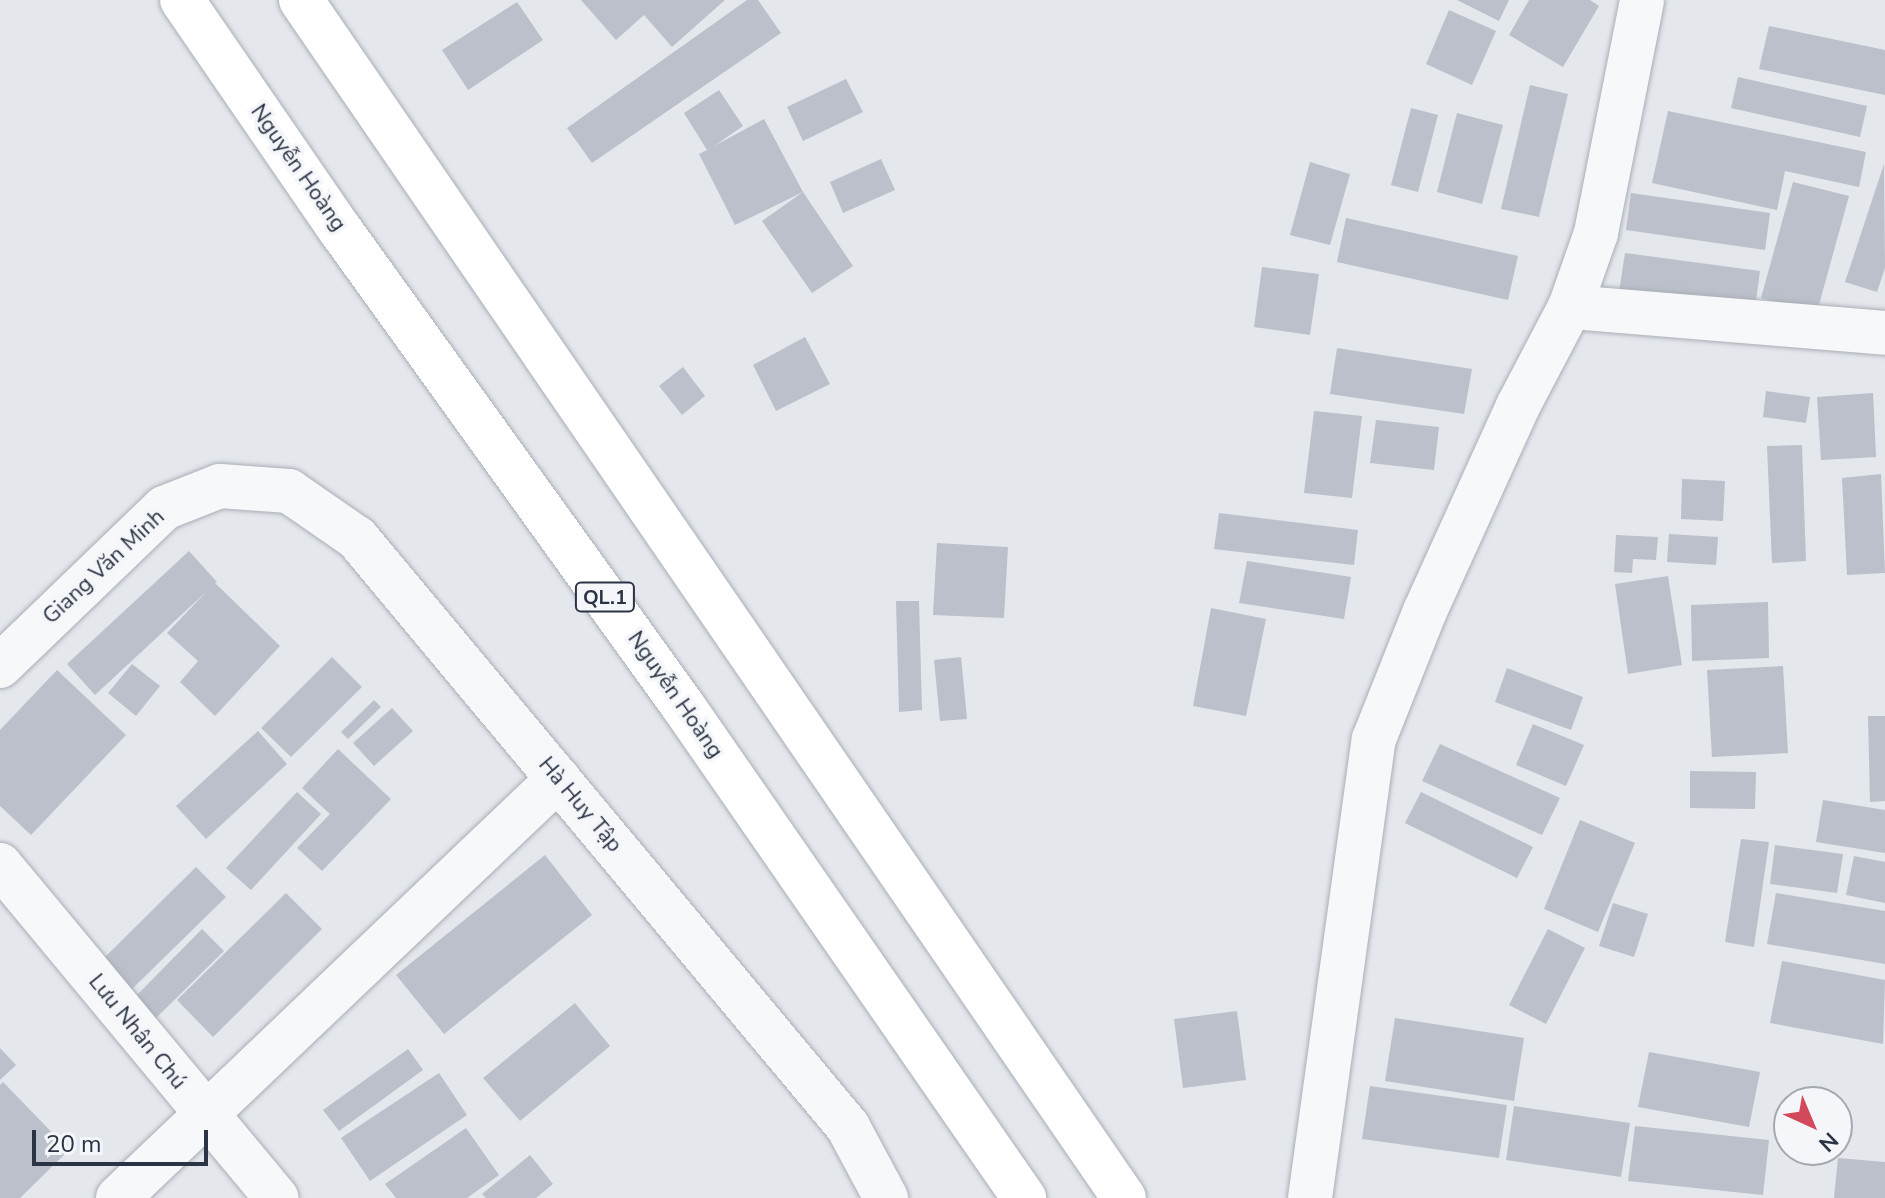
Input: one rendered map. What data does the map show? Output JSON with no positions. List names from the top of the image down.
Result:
{
  "streets": {
    "highway": ["Nguyễn Hoàng", "QL.1"],
    "street": ["Giang Văn Minh", "Hà Huy Tập", "Lưu Nhân Chú"]
  },
  "crossings": [
    ["Giang Văn Minh", "Hà Huy Tập"]
  ],
  "scale_bar": "20 m",
  "north": "bottom right"
}
